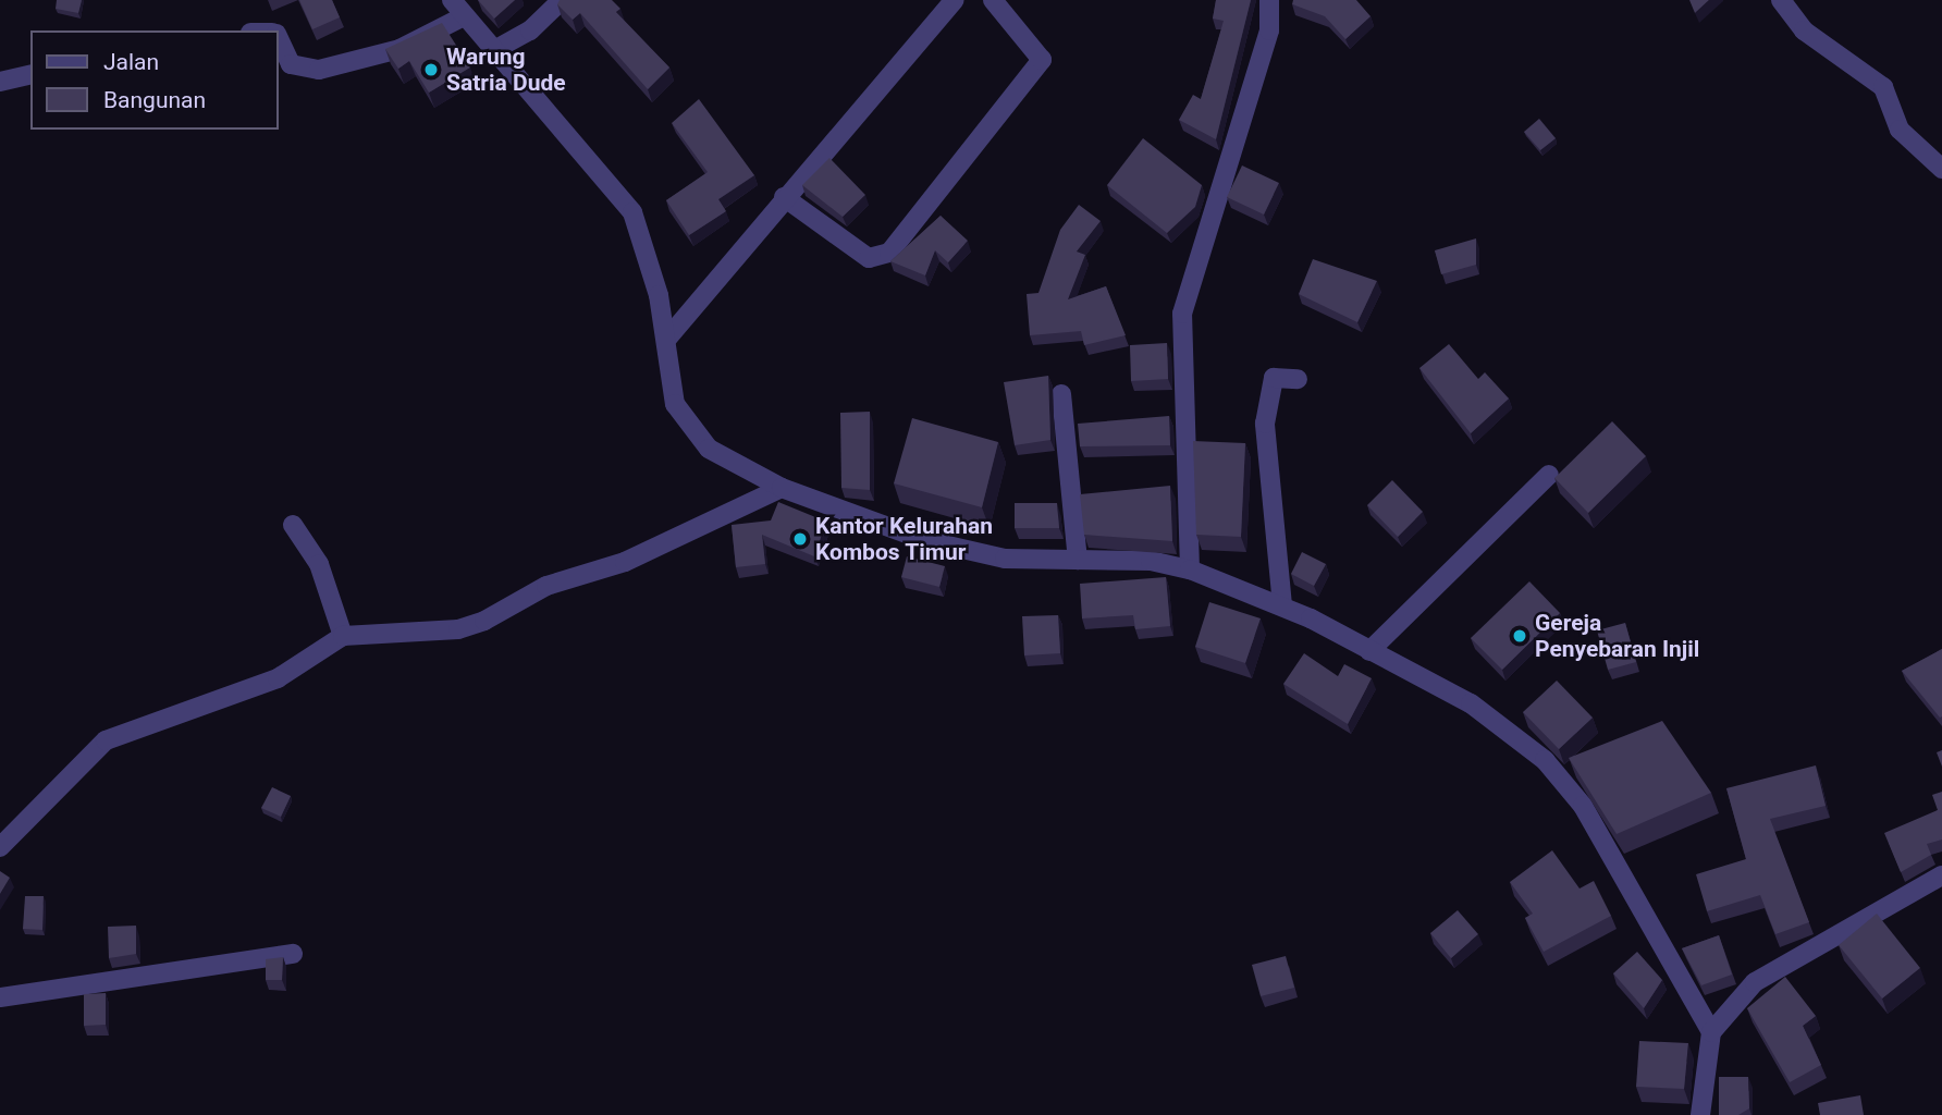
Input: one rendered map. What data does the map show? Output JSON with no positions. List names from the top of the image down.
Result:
{
  "places": ["Warung Satria Dude", "Kantor Kelurahan Kombos Timur", "Gereja Penyebaran Injil"],
  "legend": ["Jalan", "Bangunan"]
}
